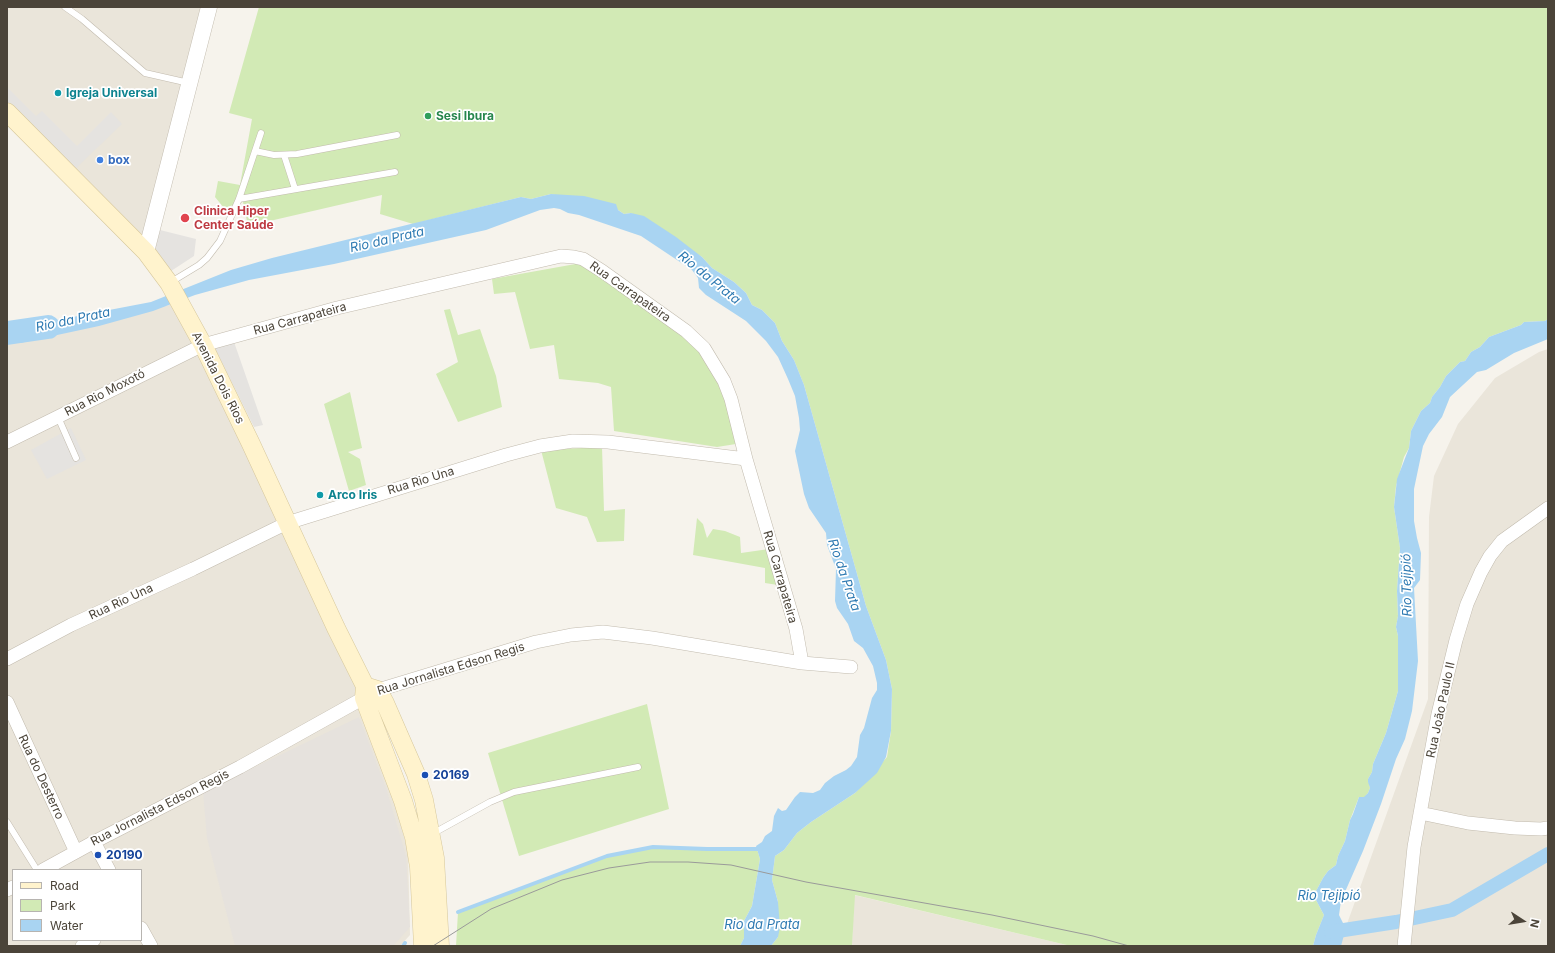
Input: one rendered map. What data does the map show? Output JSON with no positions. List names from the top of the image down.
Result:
{
  "streets": {
    "main road": ["Avenida Dois Rios"],
    "street": [
      "Rua Carrapateira",
      "Rua Rio Moxotó",
      "Rua Rio Una",
      "Rua Jornalista Edson Regis",
      "Rua João Paulo II",
      "Rua do Desterro"
    ]
  },
  "crossings": [
    ["Rua Carrapateira", "Avenida Dois Rios"],
    ["Rua Carrapateira", "Rua Rio Moxotó"],
    ["Rua Carrapateira", "Rua Rio Una"],
    ["Rua Carrapateira", "Rua Jornalista Edson Regis"],
    ["Avenida Dois Rios", "Rua Rio Moxotó"],
    ["Avenida Dois Rios", "Rua Rio Una"],
    ["Avenida Dois Rios", "Rua Jornalista Edson Regis"],
    ["Rua Jornalista Edson Regis", "Rua do Desterro"]
  ],
  "water": ["Rio da Prata", "Rio Tejipió"],
  "places": [
    "Igreja Universal",
    "Sesi Ibura",
    "box",
    "Clinica Hiper Center Saúde",
    "Arco Iris",
    "20169",
    "20190"
  ],
  "legend": ["Road", "Park", "Water"],
  "north": "right"
}
